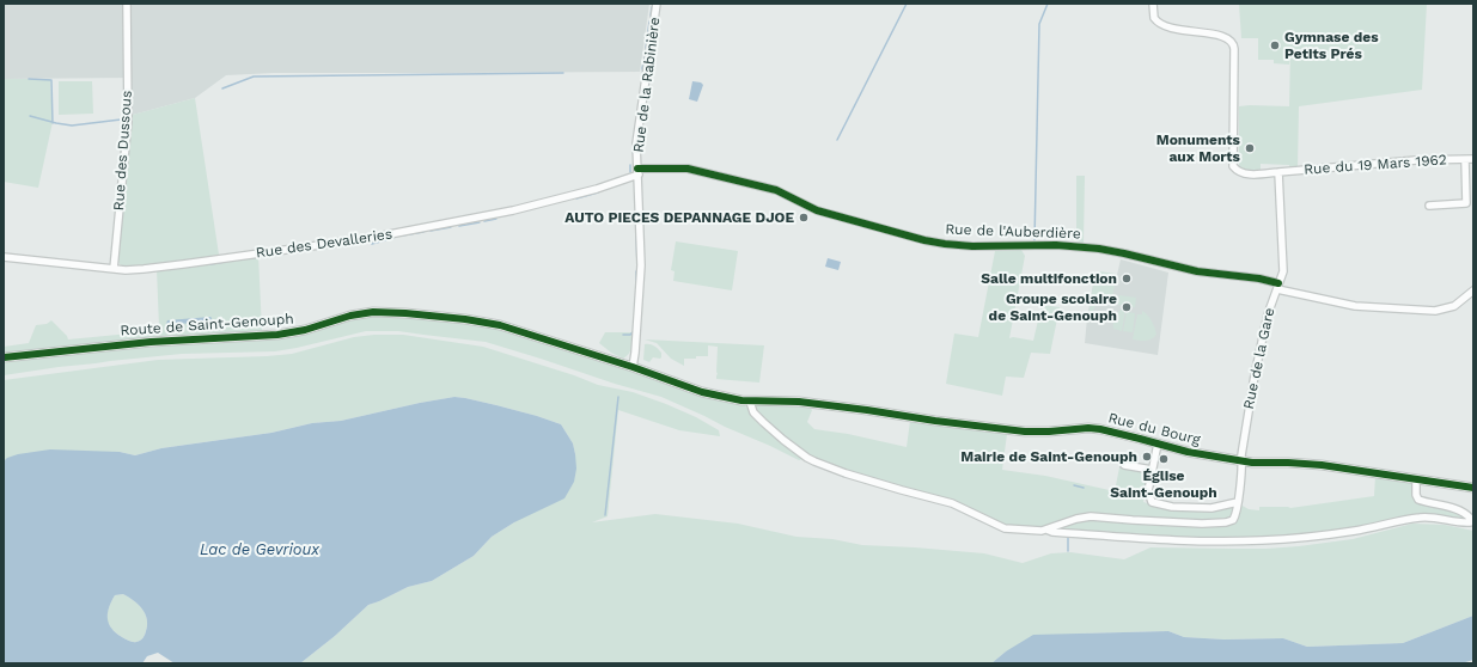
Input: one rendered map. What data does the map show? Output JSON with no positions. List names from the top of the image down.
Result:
{
  "streets": {
    "street": [
      "Rue de la Rabinière",
      "Rue des Dussous",
      "Rue du 19 Mars 1962",
      "Rue de l'Auberdière",
      "Rue des Devalleries",
      "Route de Saint-Genouph",
      "Rue de la Gare",
      "Rue du Bourg"
    ]
  },
  "crossings": [
    ["Rue de la Rabinière", "Rue de l'Auberdière"],
    ["Rue de la Rabinière", "Rue des Devalleries"],
    ["Rue de la Rabinière", "Route de Saint-Genouph"],
    ["Rue des Dussous", "Rue des Devalleries"],
    ["Rue de l'Auberdière", "Rue des Devalleries"],
    ["Rue de l'Auberdière", "Rue de la Gare"],
    ["Route de Saint-Genouph", "Rue du Bourg"],
    ["Rue de la Gare", "Rue du Bourg"]
  ],
  "water": ["Lac de Gevrioux"],
  "places": [
    "Gymnase des Petits Prés",
    "Monuments aux Morts",
    "AUTO PIECES DEPANNAGE DJOE",
    "Salle multifonction",
    "Groupe scolaire de Saint-Genouph",
    "Mairie de Saint-Genouph",
    "Église Saint-Genouph"
  ]
}
